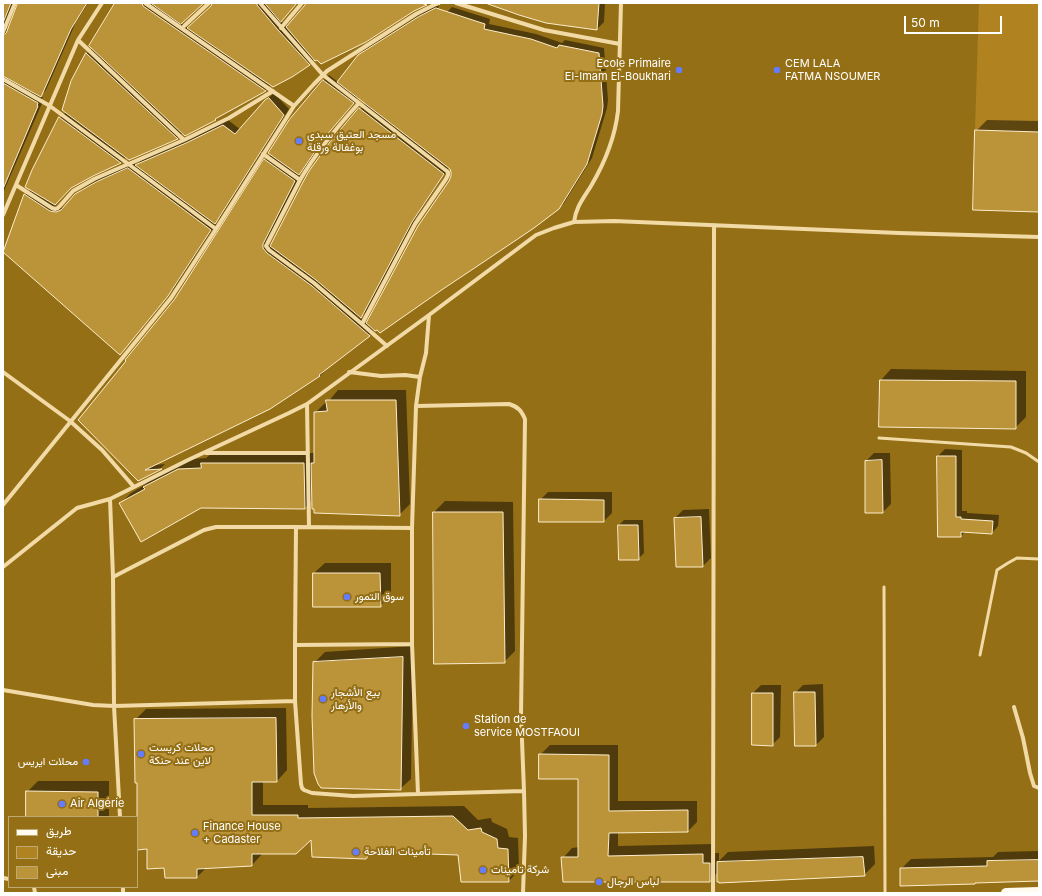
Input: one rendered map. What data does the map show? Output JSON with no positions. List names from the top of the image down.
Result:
{
  "places": [
    "Ecole Primaire El-Imam El-Boukhari",
    "CEM LALA FATMA NSOUMER",
    "مسجد العتيق سبدي بوغفالة ورقلة",
    "سوق التمور",
    "بيع الأشجار والأزهار",
    "Station de service MOSTFAOUI",
    "محلات كريست لاين عند حنكة",
    "محلات ايريس",
    "Air Algérie",
    "Finance House + Cadaster",
    "تأمينات الفلاحة",
    "شركة تامينات",
    "لباس الرجال"
  ],
  "legend": ["طريق", "حديقة", "مبنى"],
  "scale_bar": "50 m"
}
